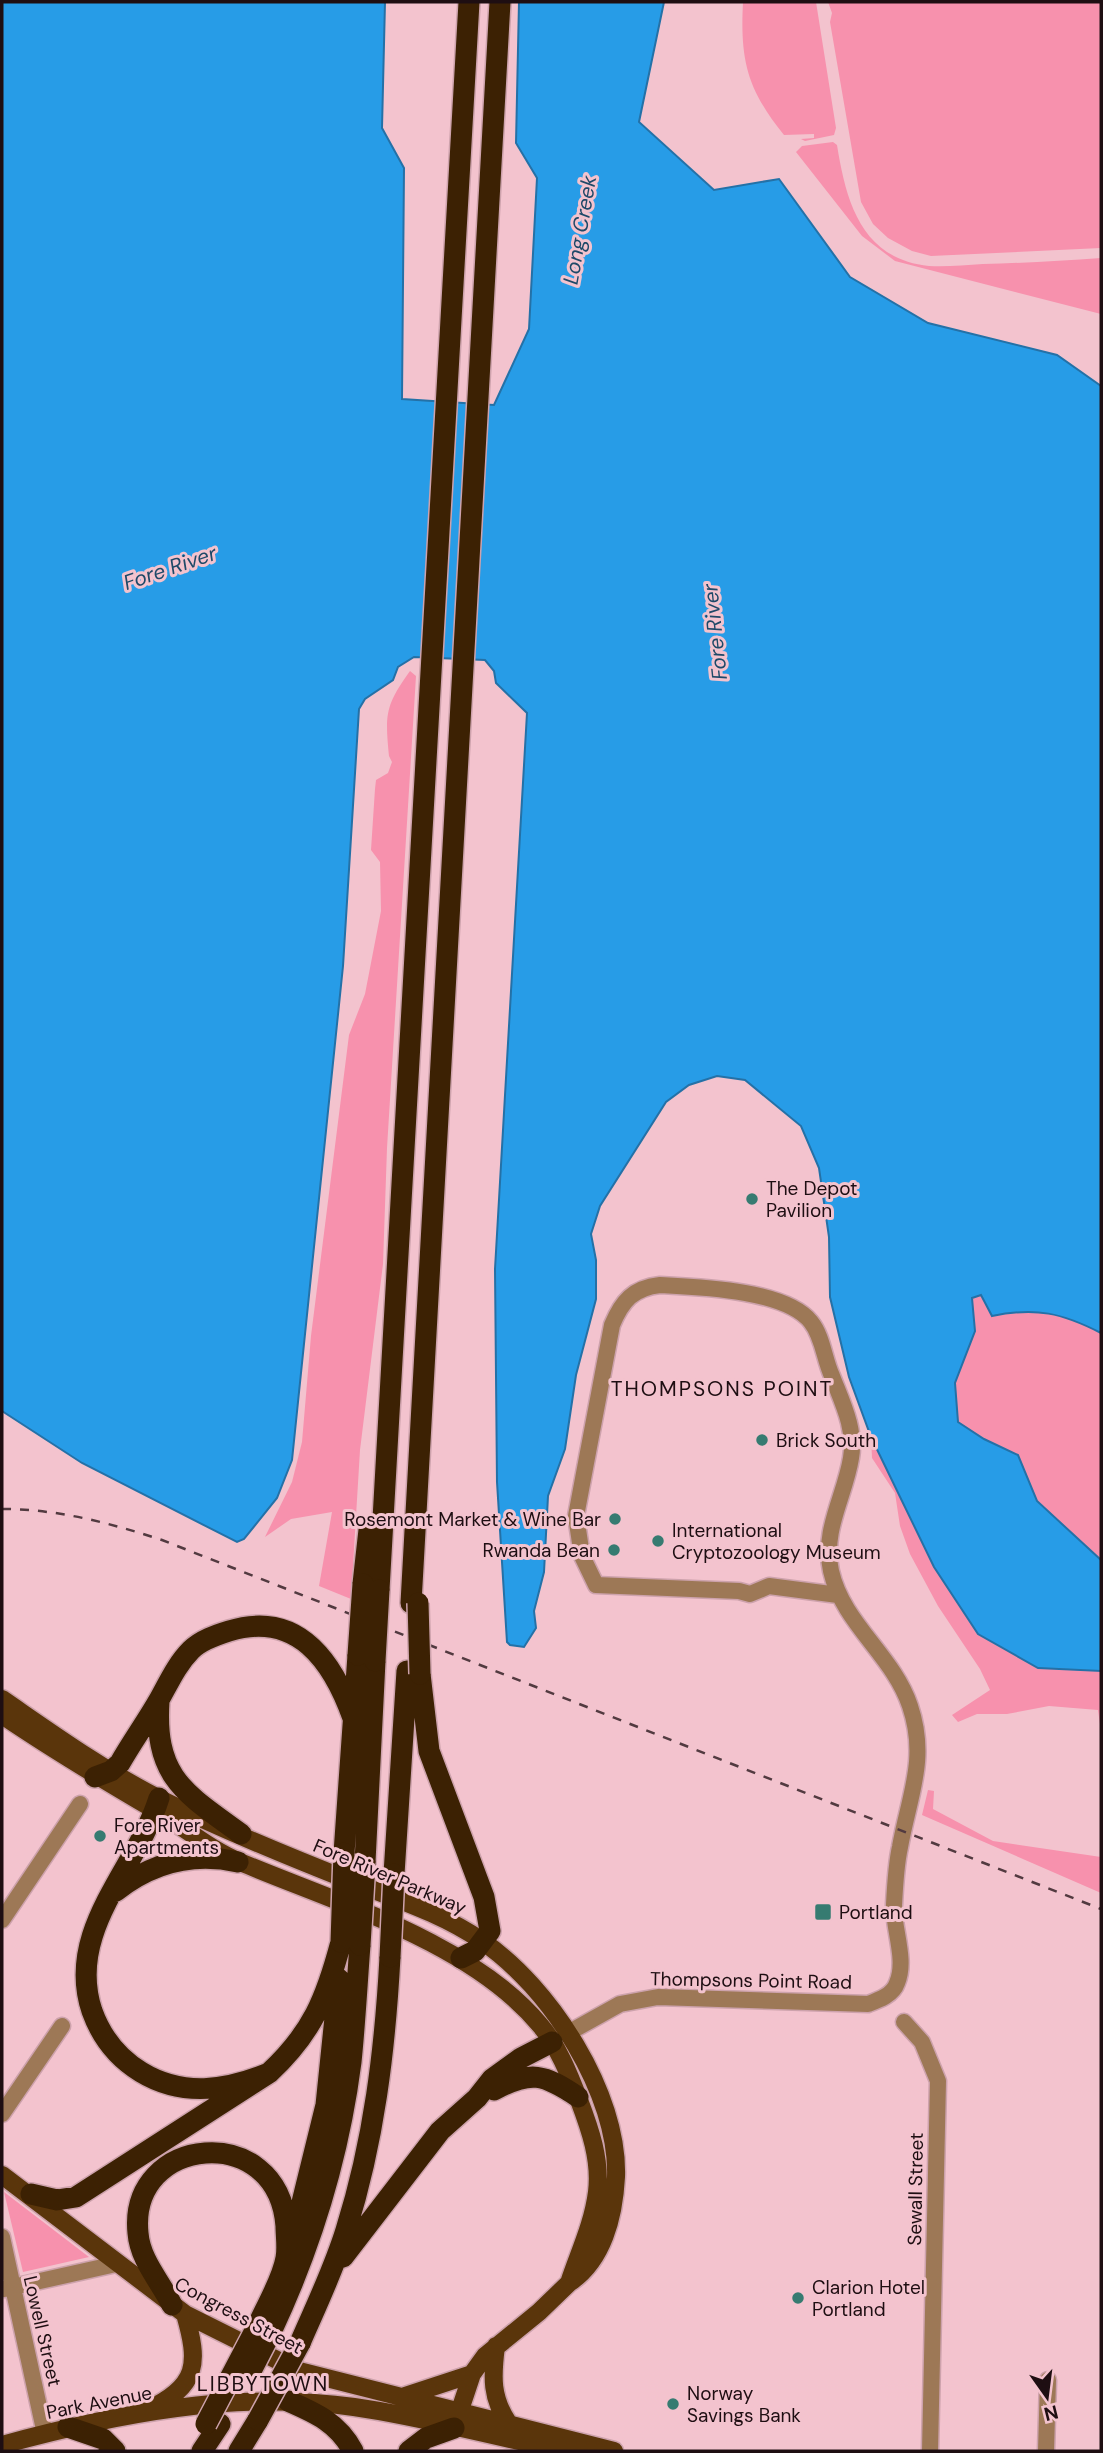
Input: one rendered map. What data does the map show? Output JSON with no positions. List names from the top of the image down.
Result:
{
  "streets": {
    "main road": ["Fore River Parkway", "Congress Street", "Park Avenue"],
    "street": ["Thompsons Point Road", "Sewall Street", "Lowell Street"]
  },
  "crossings": [
    ["Fore River Parkway", "Thompsons Point Road"],
    ["Fore River Parkway", "Congress Street"],
    ["Congress Street", "Park Avenue"],
    ["Lowell Street", "Park Avenue"]
  ],
  "districts": ["THOMPSONS POINT", "LIBBYTOWN"],
  "water": ["Long Creek", "Fore River"],
  "places": {
    "other": [
      "The Depot Pavilion",
      "Brick South",
      "Rosemont Market & Wine Bar",
      "International Cryptozoology Museum",
      "Rwanda Bean",
      "Fore River Apartments",
      "Clarion Hotel Portland",
      "Norway Savings Bank"
    ],
    "transit": ["Portland"]
  },
  "north": "bottom"
}
